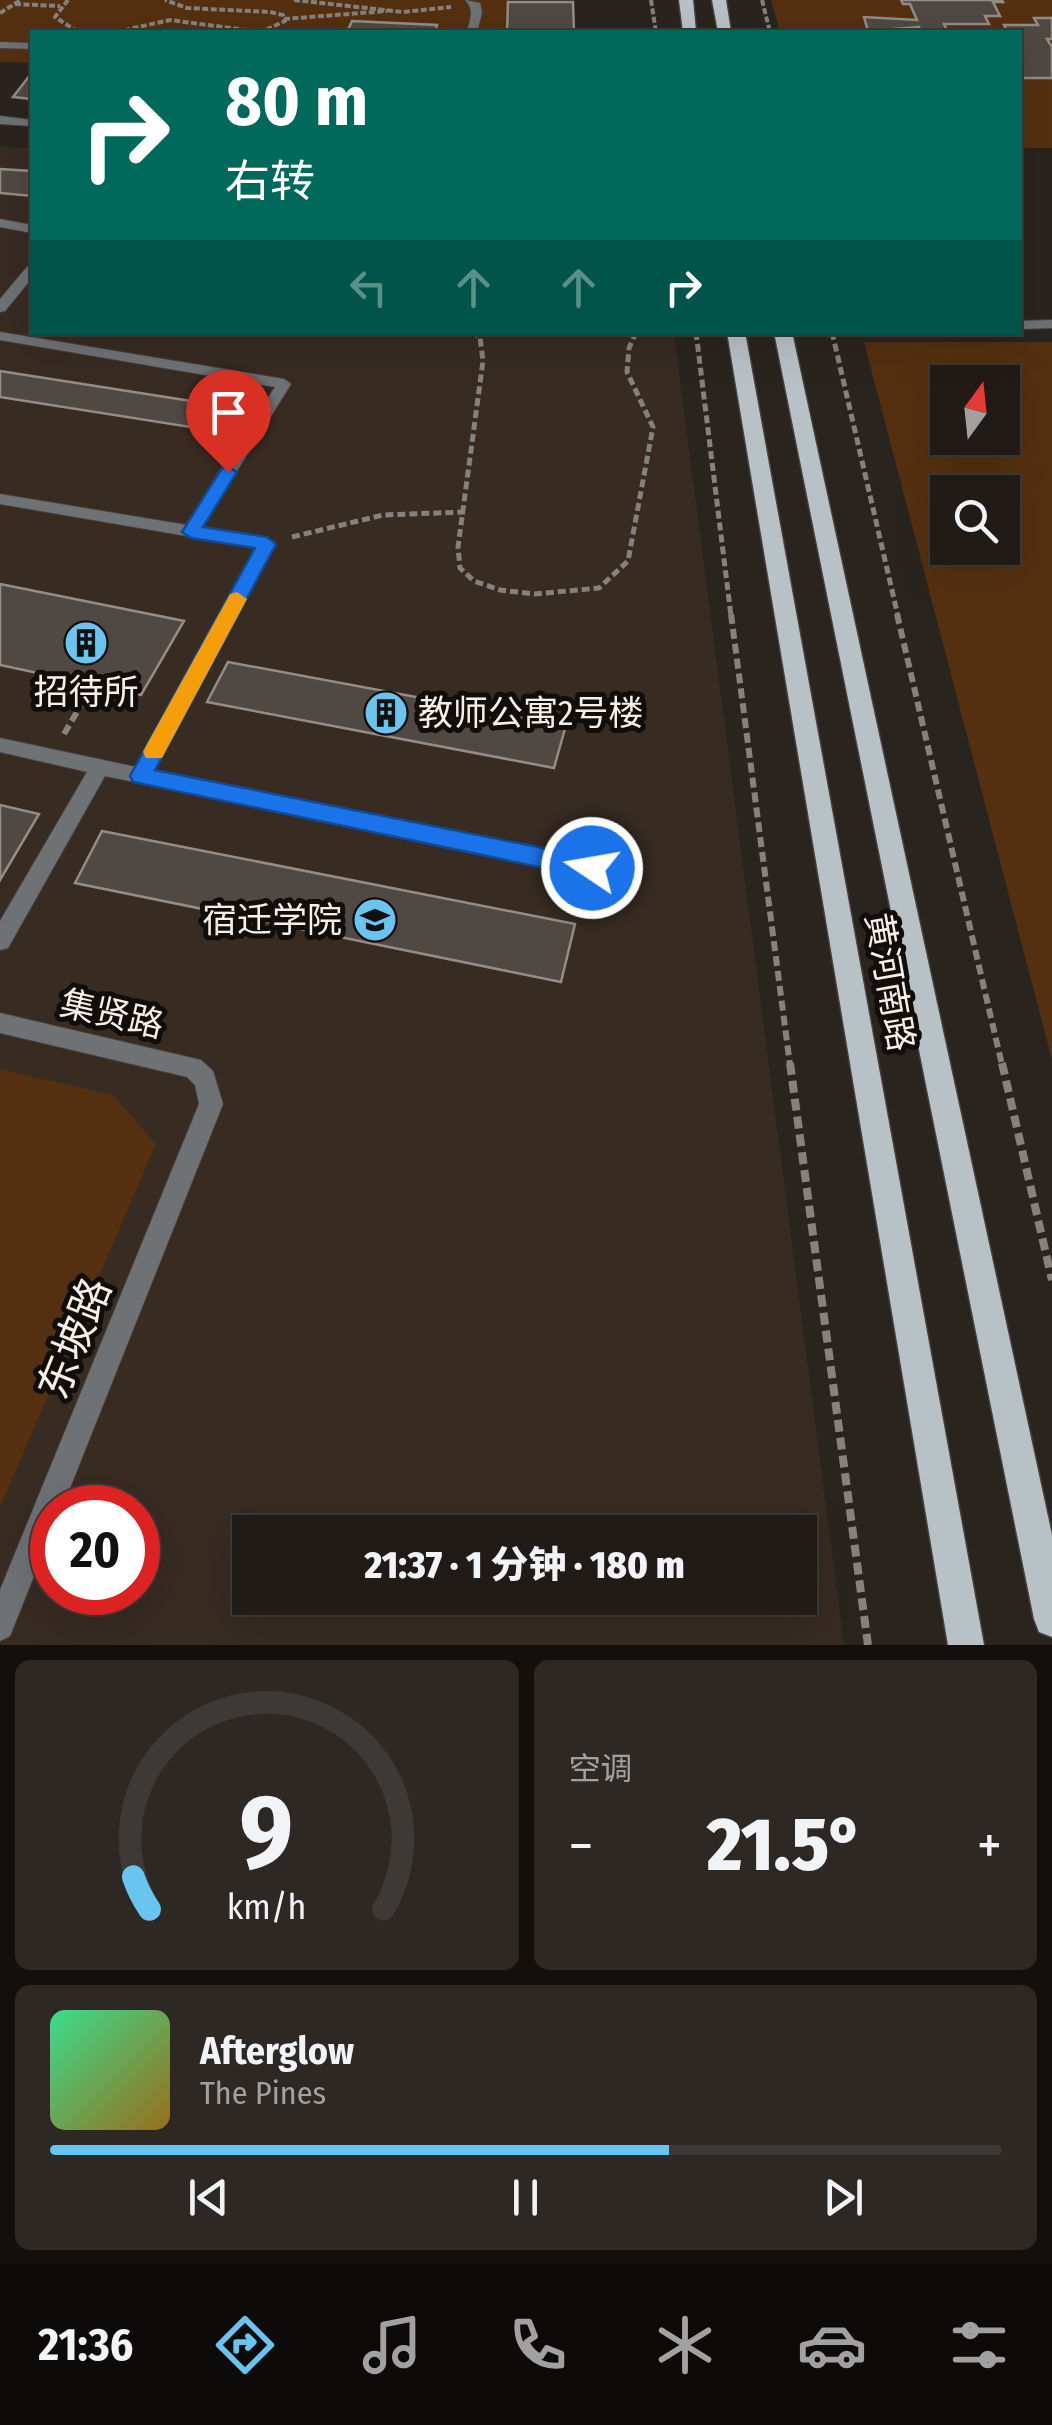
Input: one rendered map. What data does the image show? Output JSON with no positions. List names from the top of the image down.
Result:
{
  "streets": {
    "main road": ["黄河南路"],
    "street": ["集贤路", "东坡路"]
  },
  "crossings": [
    ["集贤路", "东坡路"]
  ],
  "places": {
    "building": ["招待所", "教师公寓2号楼"],
    "school or university": ["宿迁学院"]
  },
  "north": "top",
  "page": {
    "turn": ["80 m", "右转"],
    "limit": "20",
    "trip": "21:37 · 1 分钟 · 180 m",
    "tile": "空调",
    "heat": ["−", "21.5°", "+"],
    "song": ["Afterglow", "The Pines"],
    "tabs": "21:36",
    "gauge": ["9", "km/h"]
  }
}
